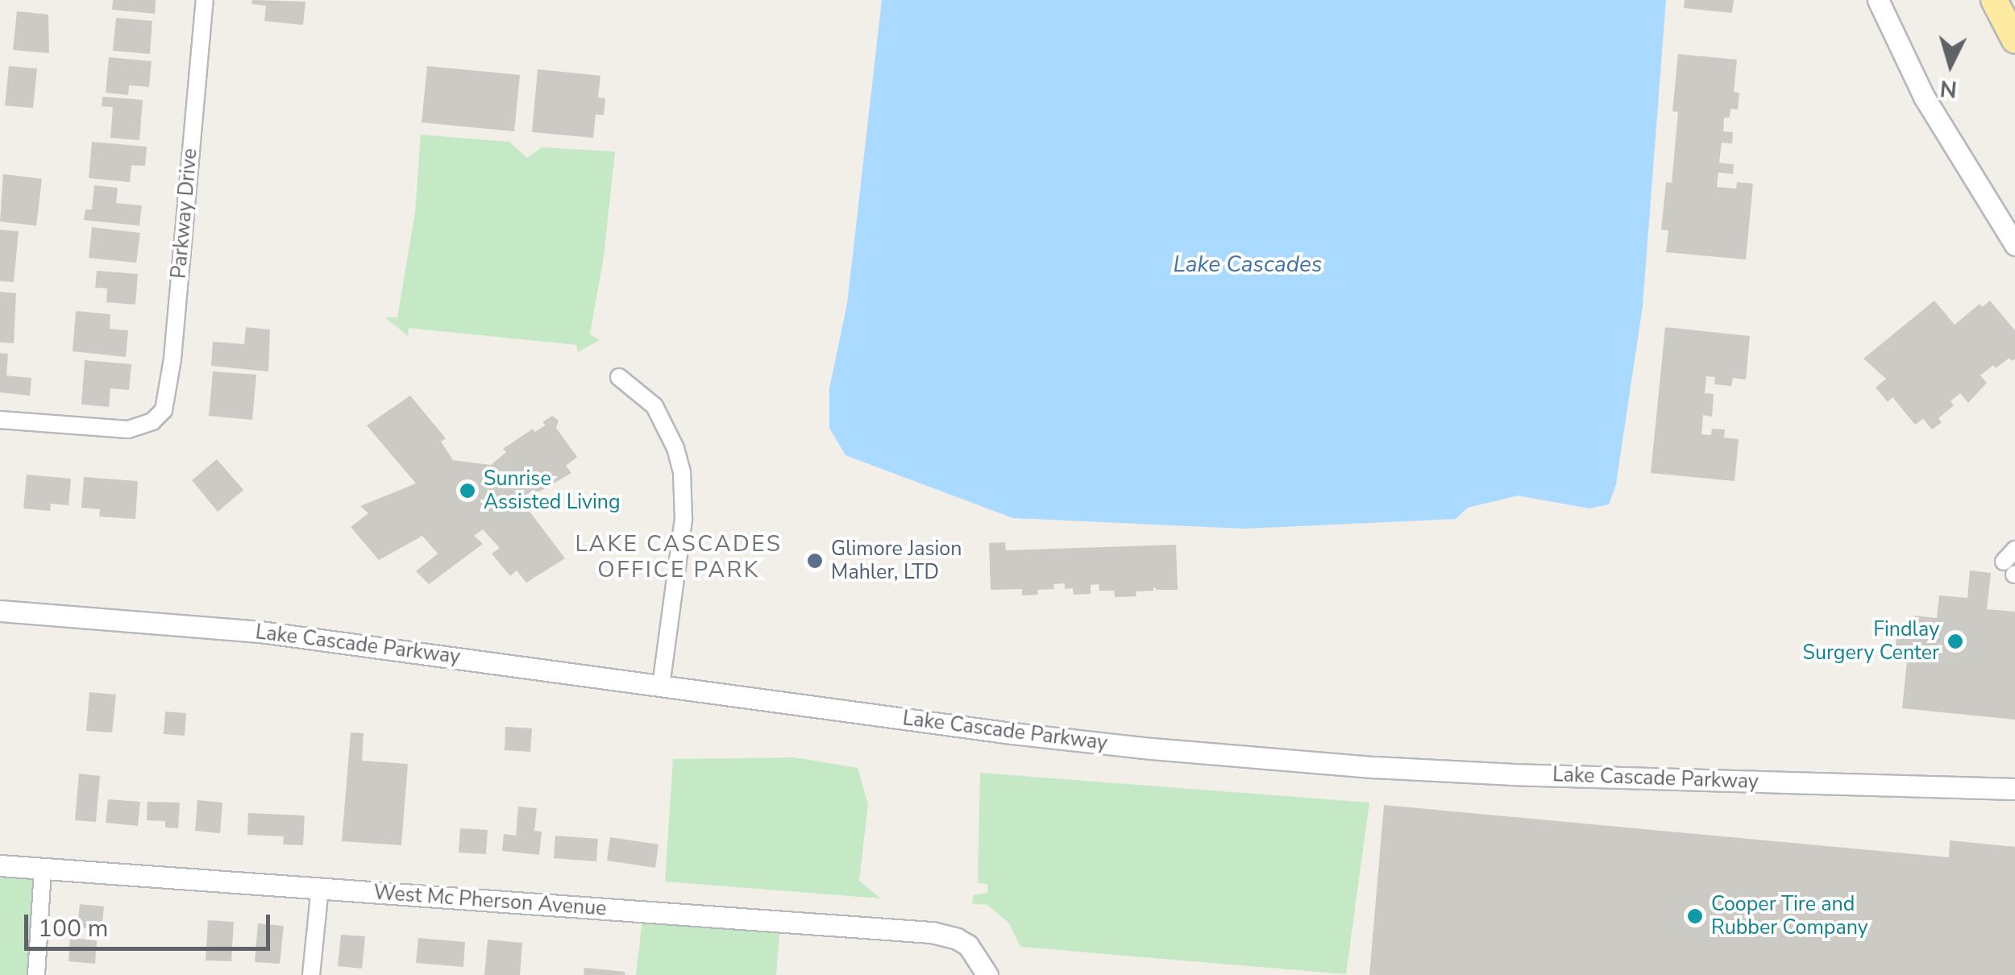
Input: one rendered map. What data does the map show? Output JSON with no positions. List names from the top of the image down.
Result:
{
  "streets": {
    "street": ["Parkway Drive", "Lake Cascade Parkway", "West Mc Pherson Avenue"]
  },
  "districts": ["LAKE CASCADES OFFICE PARK"],
  "water": ["Lake Cascades"],
  "places": [
    "Sunrise Assisted Living",
    "Glimore Jasion Mahler, LTD",
    "Findlay Surgery Center",
    "Cooper Tire and Rubber Company"
  ],
  "scale_bar": "100 m",
  "north": "bottom"
}
